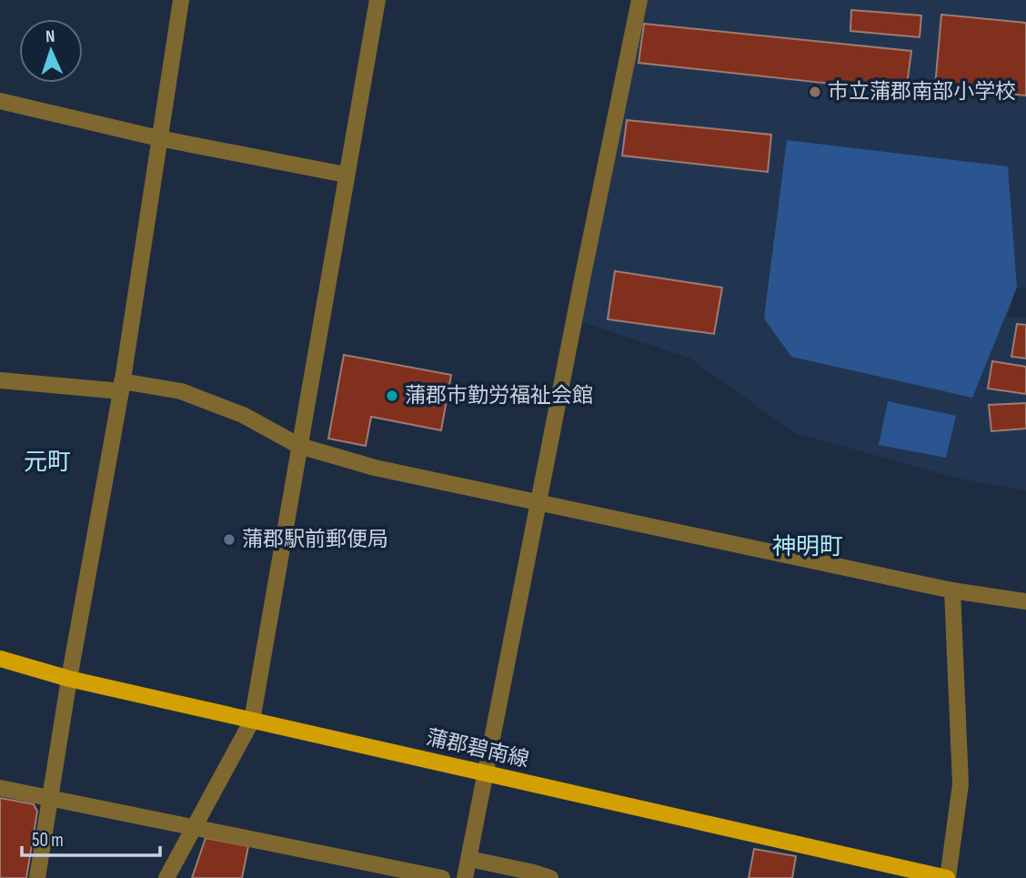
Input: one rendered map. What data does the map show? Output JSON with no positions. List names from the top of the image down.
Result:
{
  "streets": {
    "main road": ["蒲郡碧南線"]
  },
  "districts": ["元町", "神明町"],
  "places": ["市立蒲郡南部小学校", "蒲郡市勤労福祉会館", "蒲郡駅前郵便局"],
  "scale_bar": "50 m",
  "north": "top"
}
